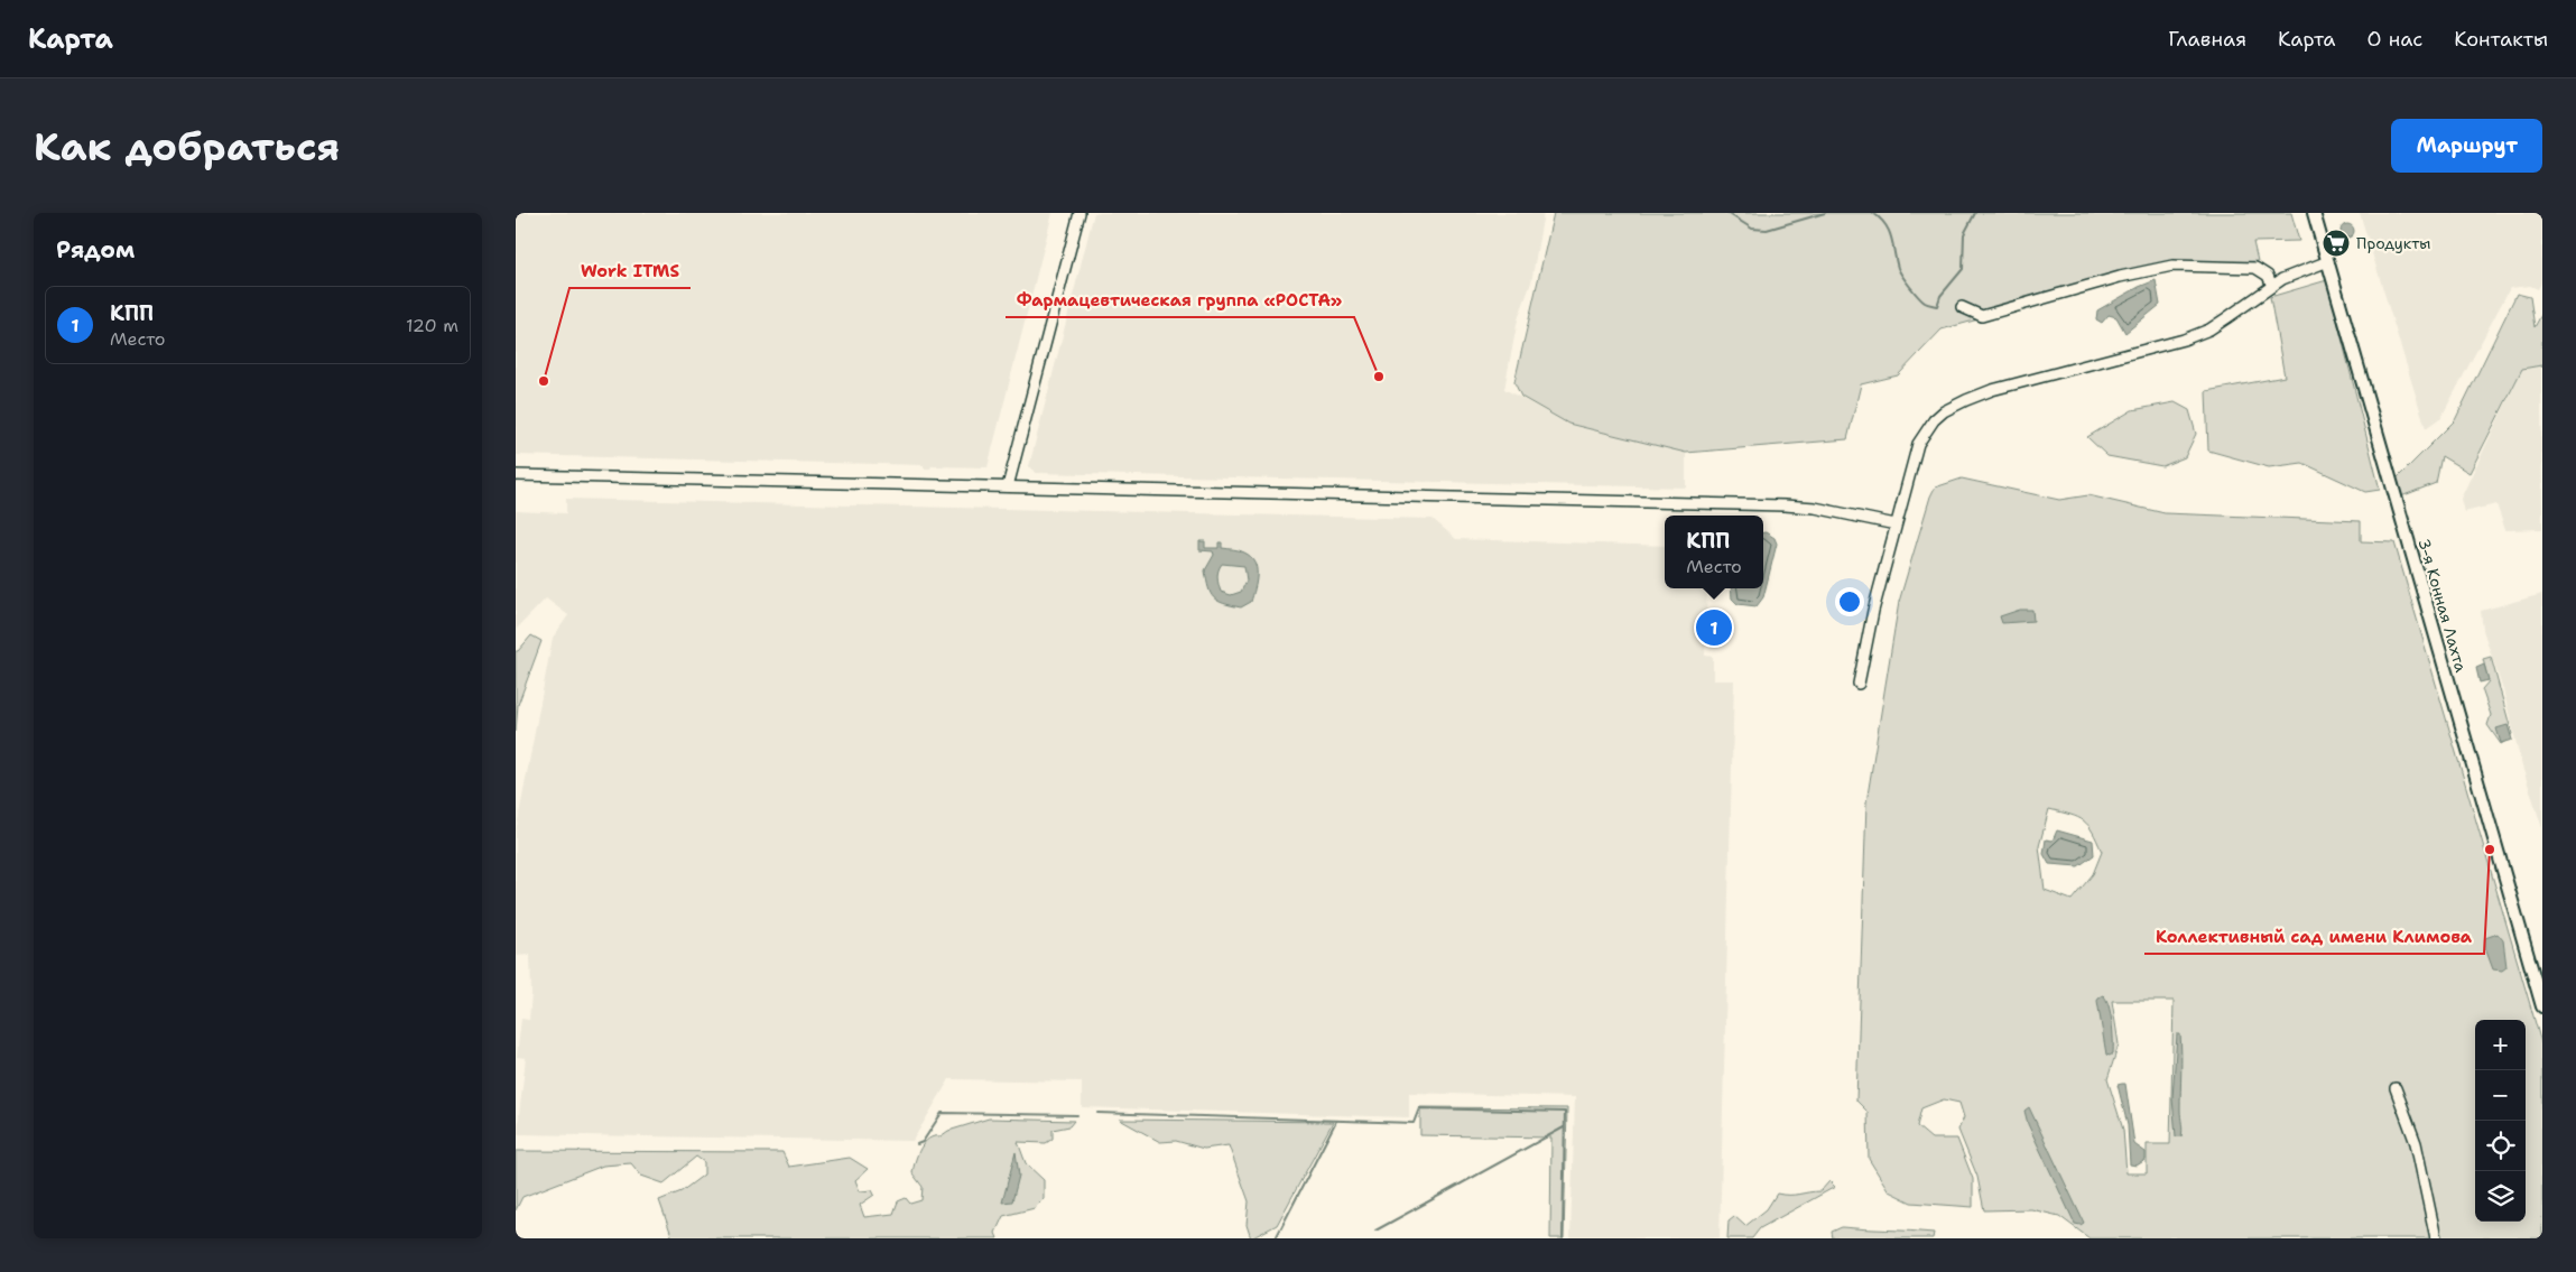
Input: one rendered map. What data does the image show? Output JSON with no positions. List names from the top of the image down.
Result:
{
  "streets": {
    "main road": ["3-я Конная Лахта"]
  },
  "places": {
    "supermarket": ["Продукты"],
    "other": ["Фармацевтическая группа «РОСТА»", "Work ITMS", "Коллективный сад имени Климова"]
  },
  "page": {
    "header": "Карта",
    "nav": [
      "Главная",
      "Карта",
      "О нас",
      "Контакты"
    ],
    "buttons": "Маршрут",
    "title": "Как добраться",
    "heading": "Рядом",
    "list": [
      {
        "mark": "1",
        "name": "КПП",
        "note": "Место",
        "value": "120 m"
      }
    ],
    "popup": ["КПП", "Место"],
    "pins": "1",
    "map_buttons": ["+", "−"]
  }
}
